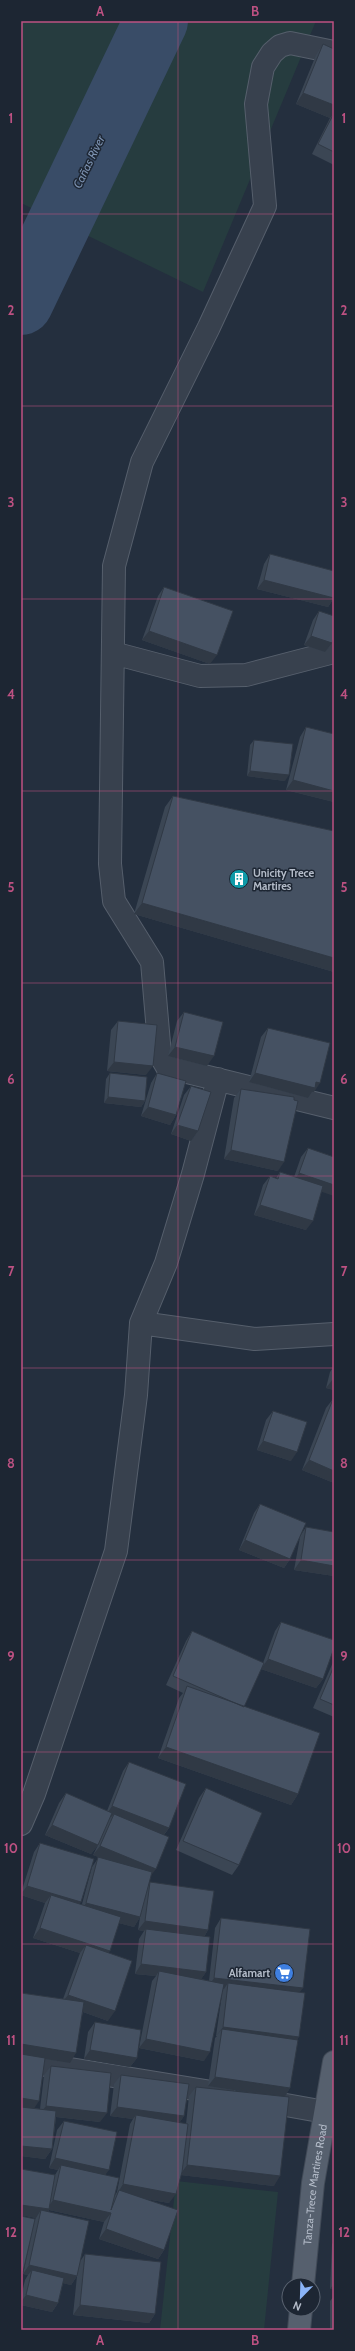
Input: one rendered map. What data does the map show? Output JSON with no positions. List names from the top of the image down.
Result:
{
  "streets": {
    "main road": ["Tanza-Trece Martires Road"]
  },
  "water": ["Cañas River"],
  "places": {
    "building": ["Unicity Trece Martires"],
    "supermarket": ["Alfamart"]
  },
  "north": "bottom left",
  "grid": {
    "columns": ["A", "B"],
    "rows": [
      "1",
      "2",
      "3",
      "4",
      "5",
      "6",
      "7",
      "8",
      "9",
      "10",
      "11",
      "12"
    ]
  }
}
